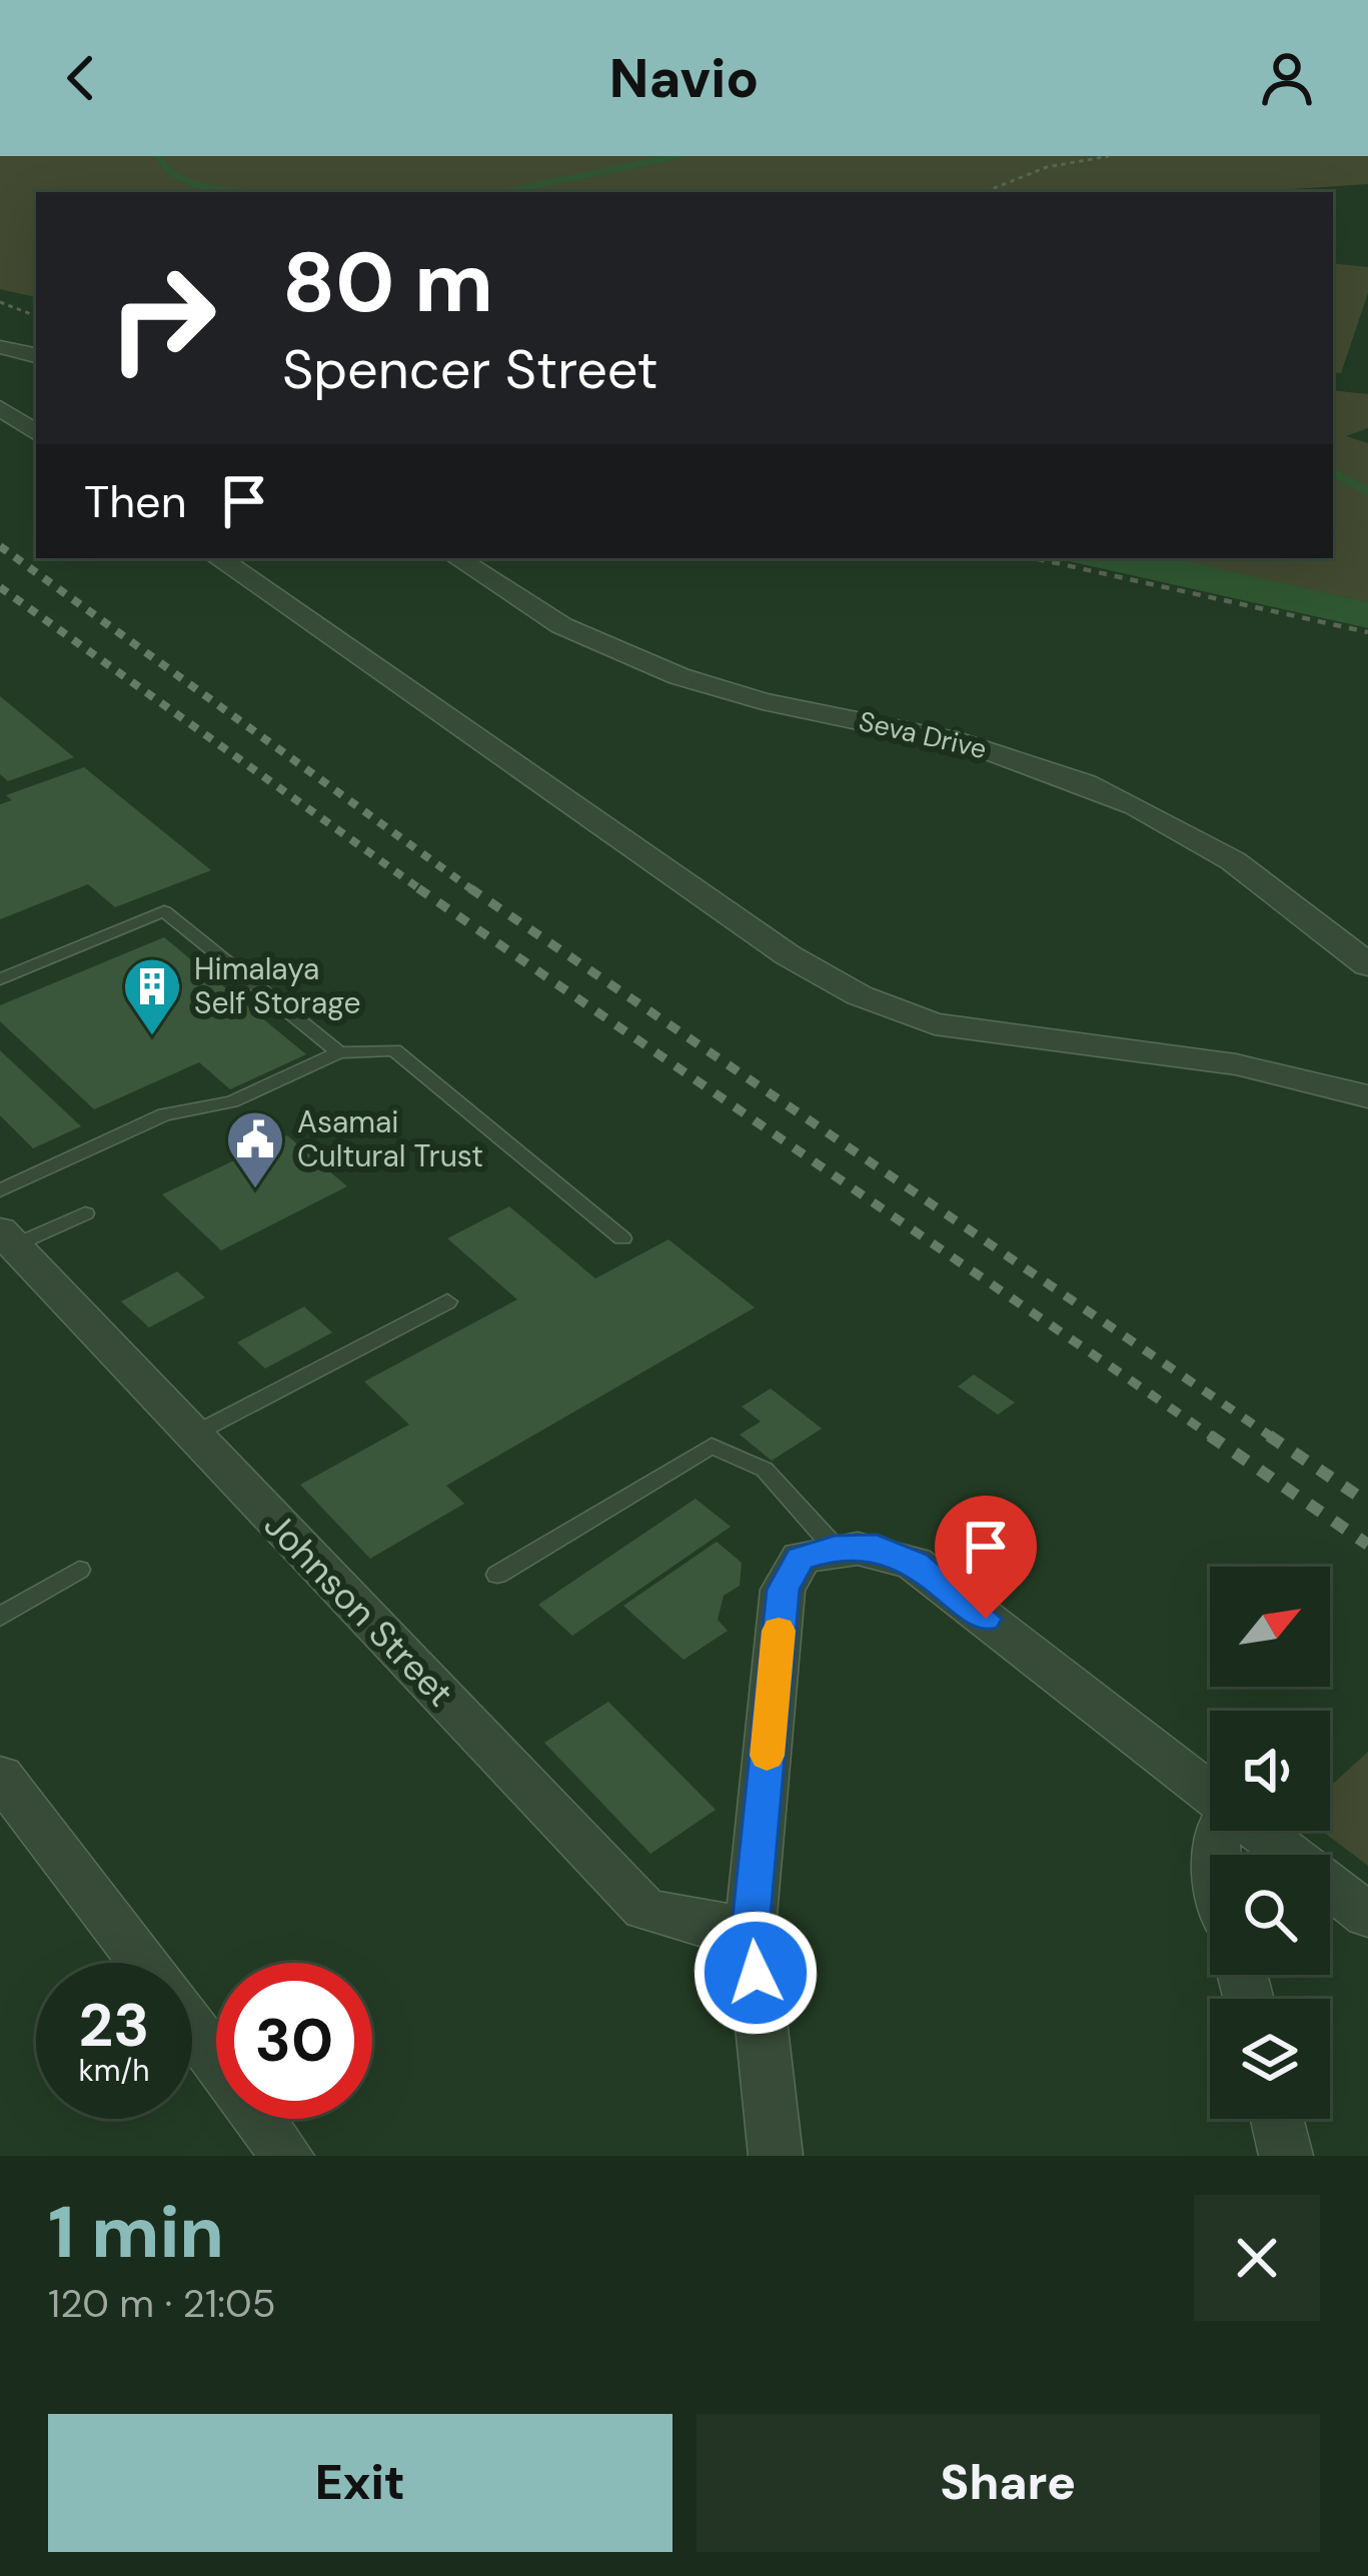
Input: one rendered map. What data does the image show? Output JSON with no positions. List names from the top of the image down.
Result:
{
  "streets": {
    "street": ["Seva Drive", "Johnson Street"]
  },
  "places": {
    "building": ["Himalaya Self Storage"],
    "public building": ["Asamai Cultural Trust"]
  },
  "north": "top right",
  "page": {
    "header": "Navio",
    "turn": ["80 m", "Spencer Street"],
    "then": "Then",
    "speed": "23 km/h",
    "limit": "30",
    "heading": ["1 min", "120 m · 21:05"],
    "buttons": ["Exit", "Share"]
  }
}
